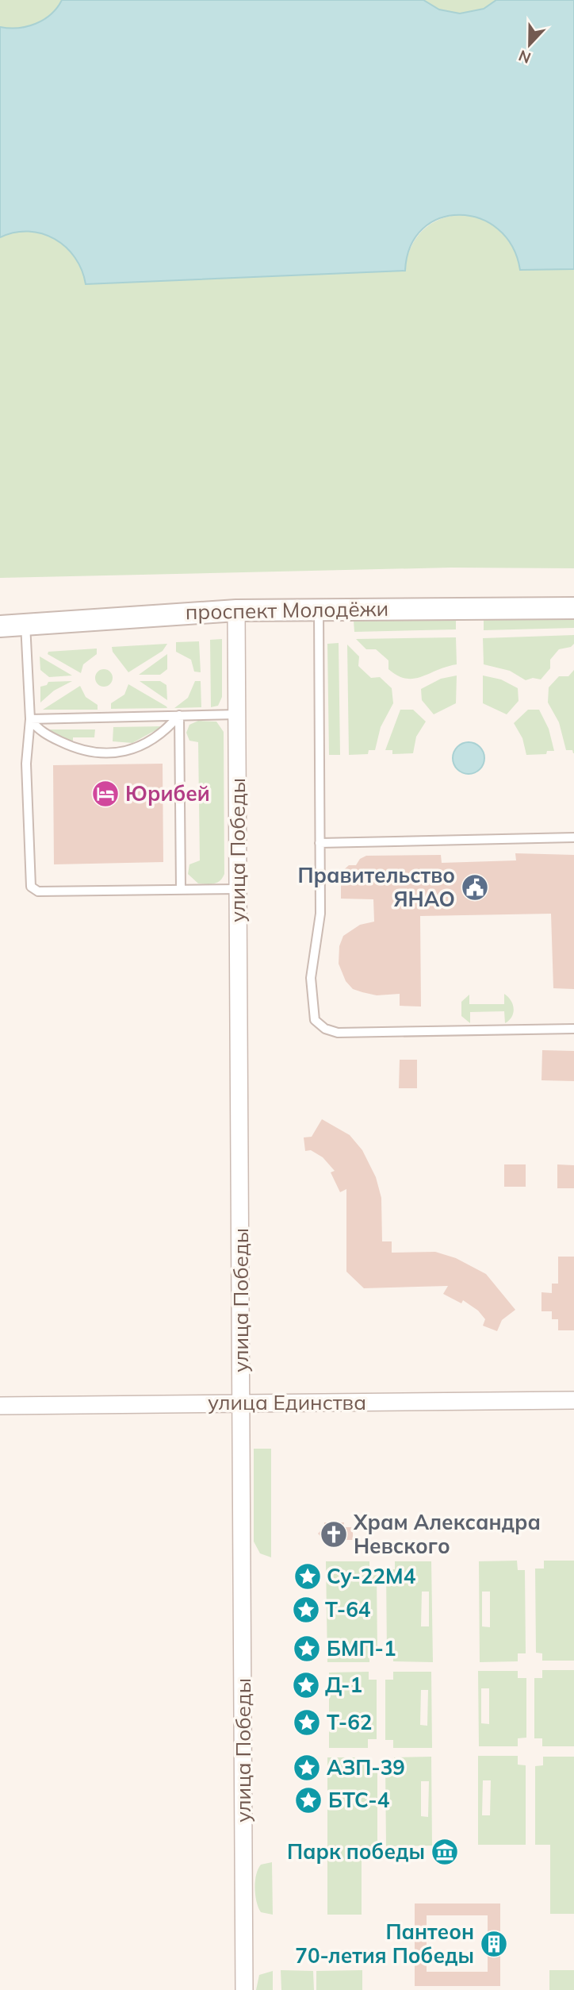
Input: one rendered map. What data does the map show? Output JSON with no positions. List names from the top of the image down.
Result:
{
  "streets": {
    "street": ["проспект Молодёжи", "улица Победы", "улица Единства"]
  },
  "crossings": [
    ["проспект Молодёжи", "улица Победы"],
    ["улица Победы", "улица Единства"]
  ],
  "places": {
    "hotel": ["Юрибей"],
    "public building": ["Правительство ЯНАО"],
    "church": ["Храм Александра Невского"],
    "place": [
      "Су-22М4",
      "Т-64",
      "БМП-1",
      "Д-1",
      "Т-62",
      "АЗП-39",
      "БТС-4"
    ],
    "museum": ["Парк победы"],
    "building": ["Пантеон 70-летия Победы"]
  },
  "north": "bottom"
}
